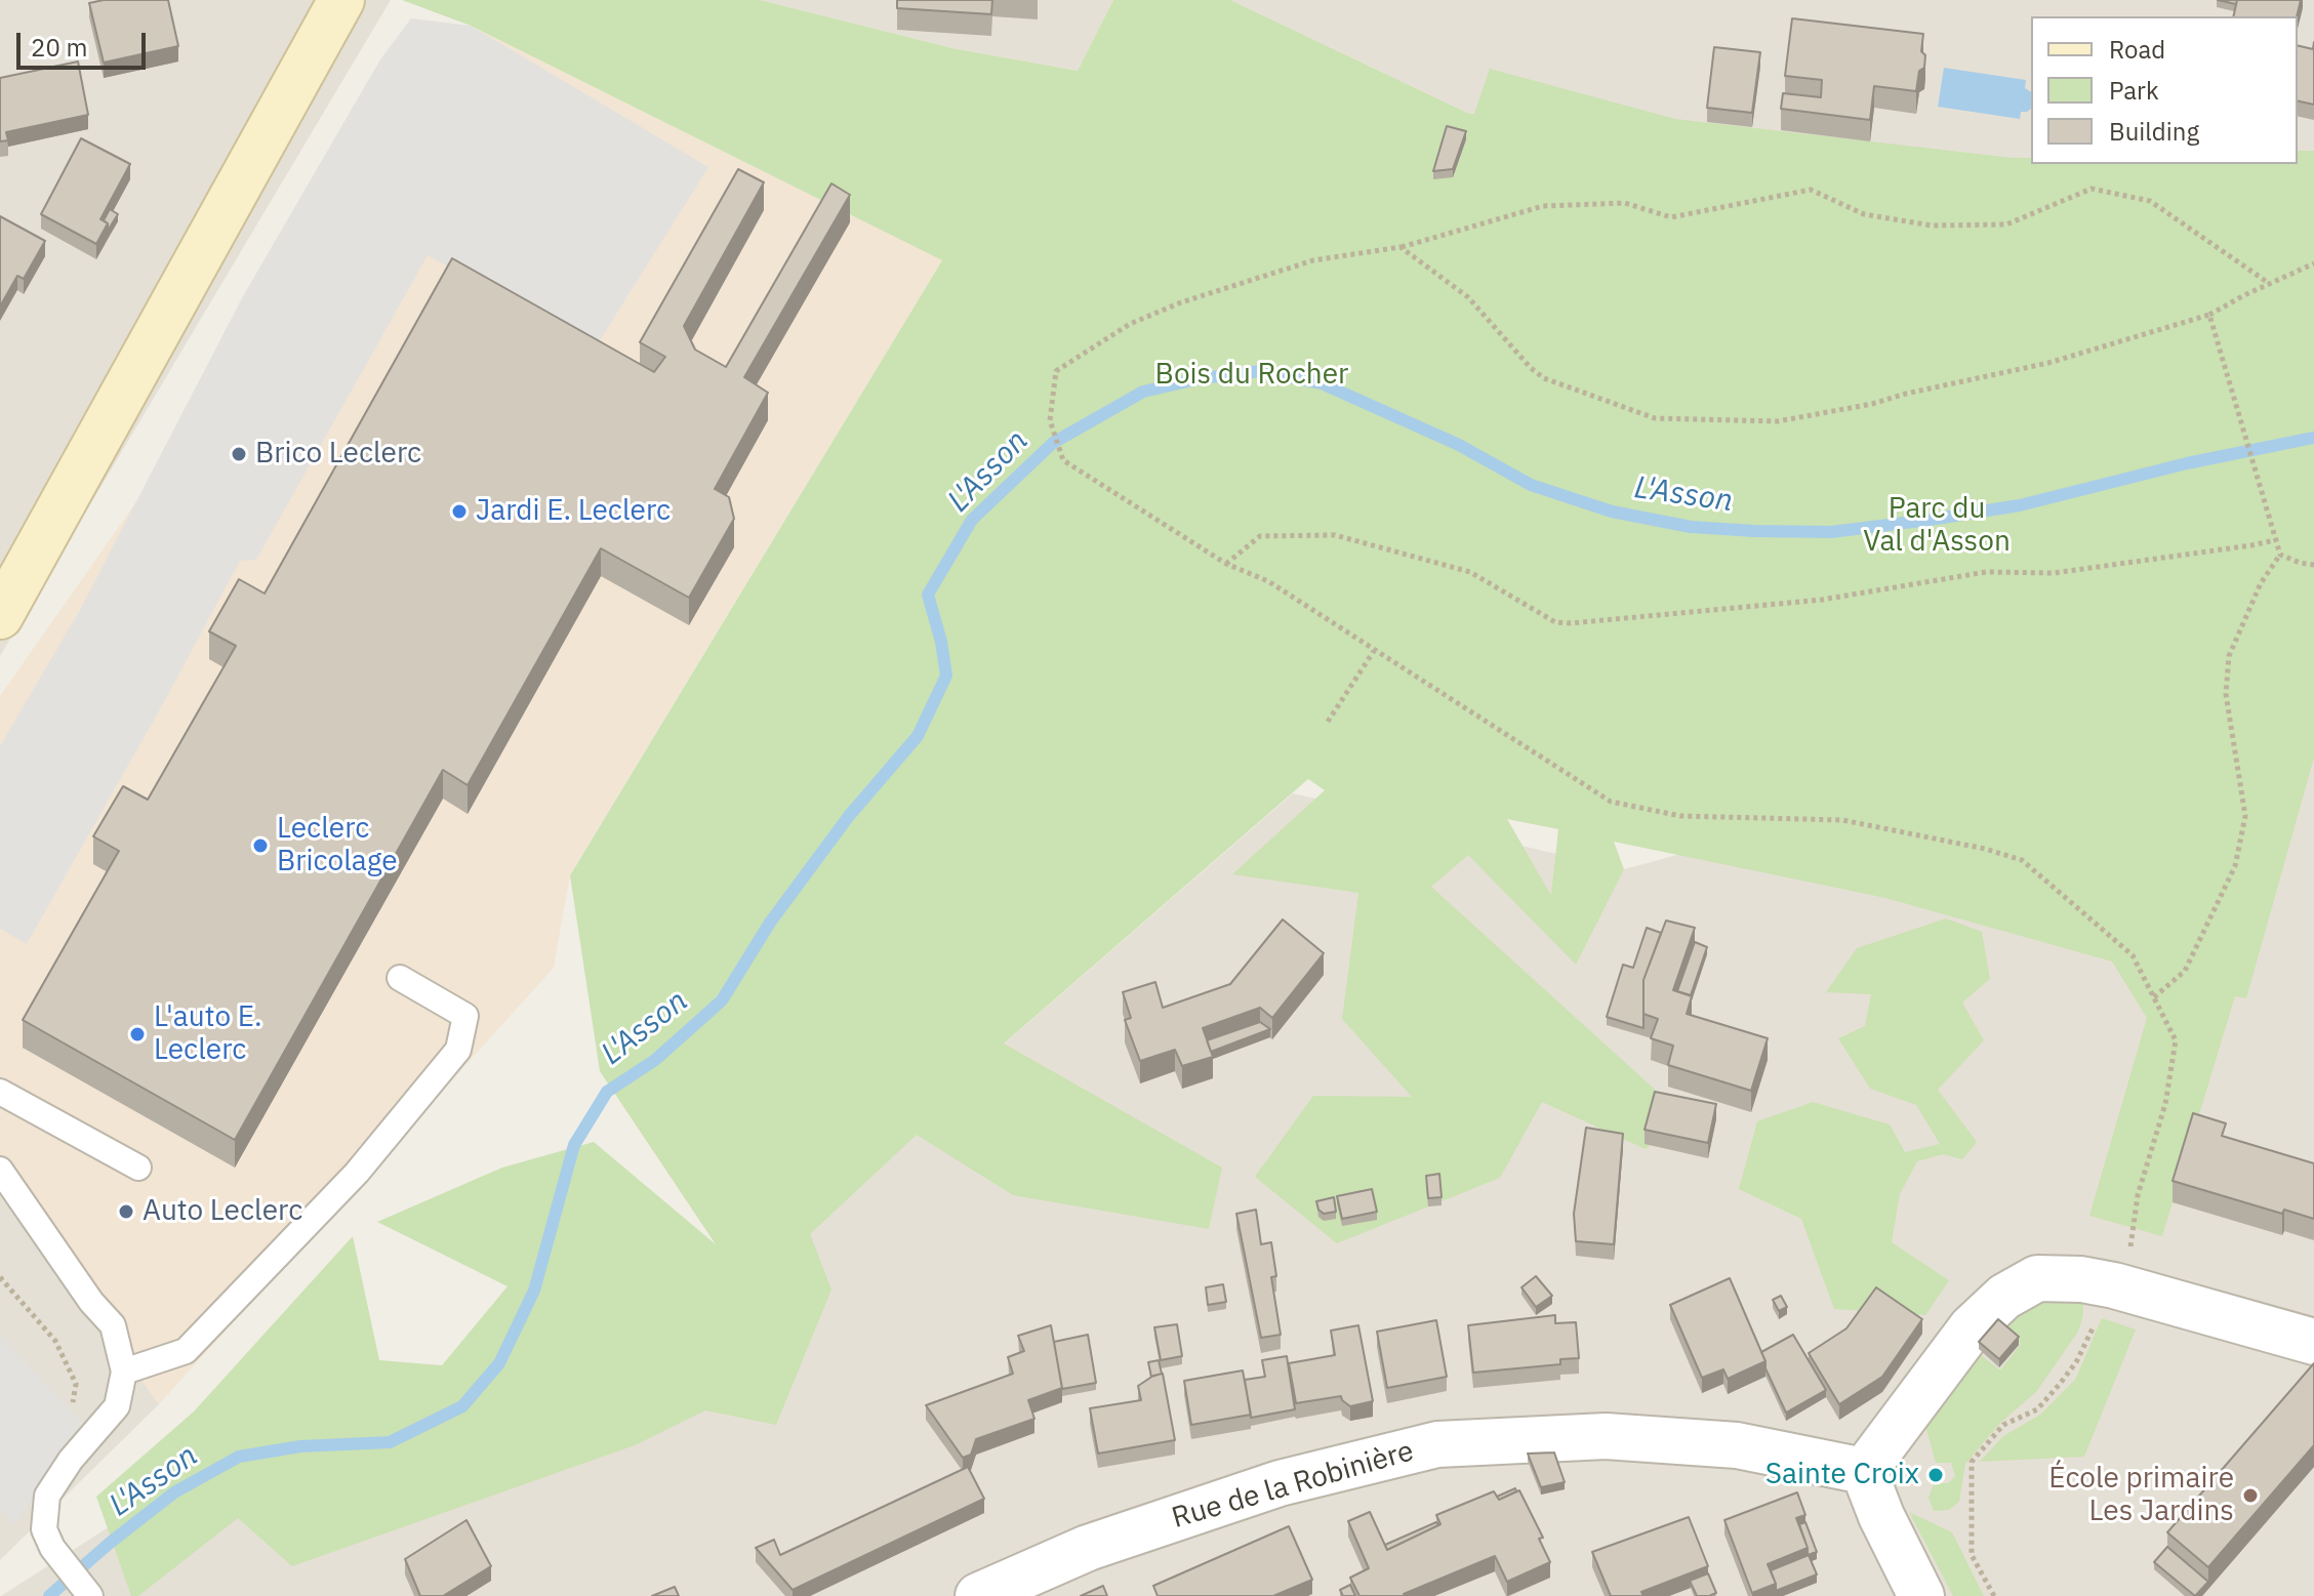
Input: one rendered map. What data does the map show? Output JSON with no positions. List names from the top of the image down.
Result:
{
  "streets": {
    "street": ["Rue de la Robinière"]
  },
  "water": ["L'Asson"],
  "parks": ["Bois du Rocher", "Parc du Val d'Asson"],
  "places": [
    "Brico Leclerc",
    "Jardi E. Leclerc",
    "Leclerc Bricolage",
    "L'auto E. Leclerc",
    "Auto Leclerc",
    "Sainte Croix",
    "École primaire Les Jardins"
  ],
  "legend": ["Road", "Park", "Building"],
  "scale_bar": "20 m"
}
